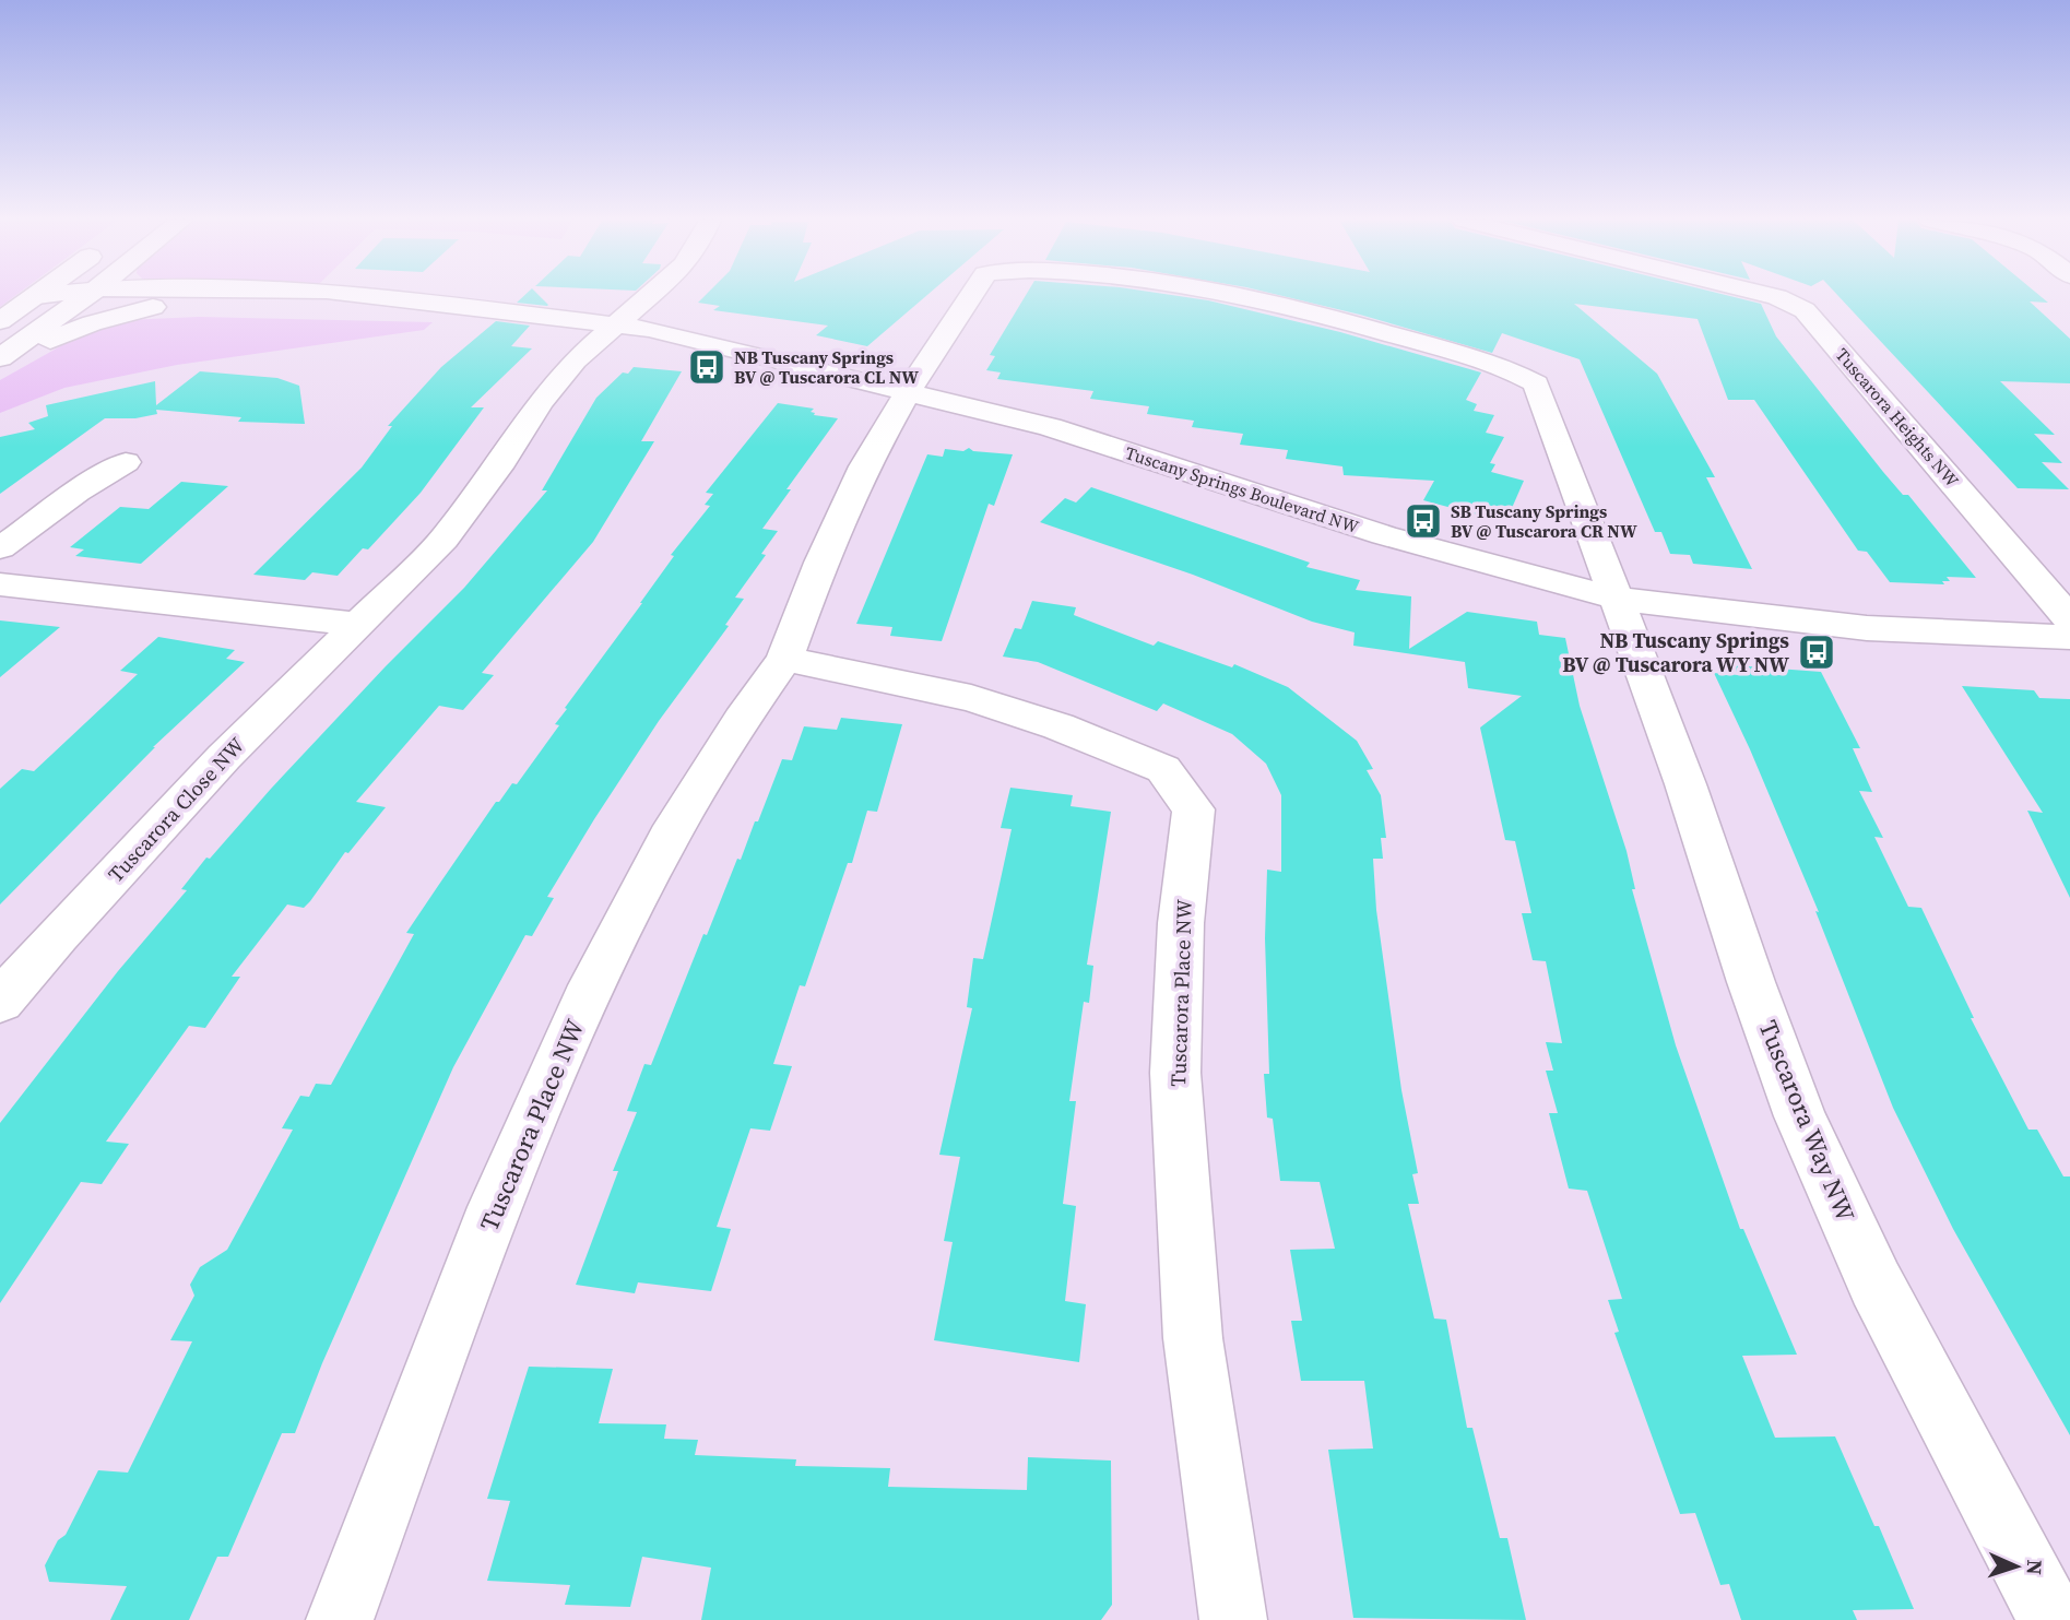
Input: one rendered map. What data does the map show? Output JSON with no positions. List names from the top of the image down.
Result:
{
  "streets": {
    "street": [
      "Tuscarora Heights NW",
      "Tuscany Springs Boulevard NW",
      "Tuscarora Close NW",
      "Tuscarora Place NW",
      "Tuscarora Way NW"
    ]
  },
  "crossings": [
    ["Tuscany Springs Boulevard NW", "Tuscarora Close NW"],
    ["Tuscany Springs Boulevard NW", "Tuscarora Place NW"],
    ["Tuscany Springs Boulevard NW", "Tuscarora Way NW"],
    ["Tuscarora Place NW", "Tuscarora Way NW"]
  ],
  "places": {
    "bus stop": ["NB Tuscany Springs BV @ Tuscarora CL NW", "SB Tuscany Springs BV @ Tuscarora CR NW", "NB Tuscany Springs BV @ Tuscarora WY NW"]
  },
  "north": "right"
}
